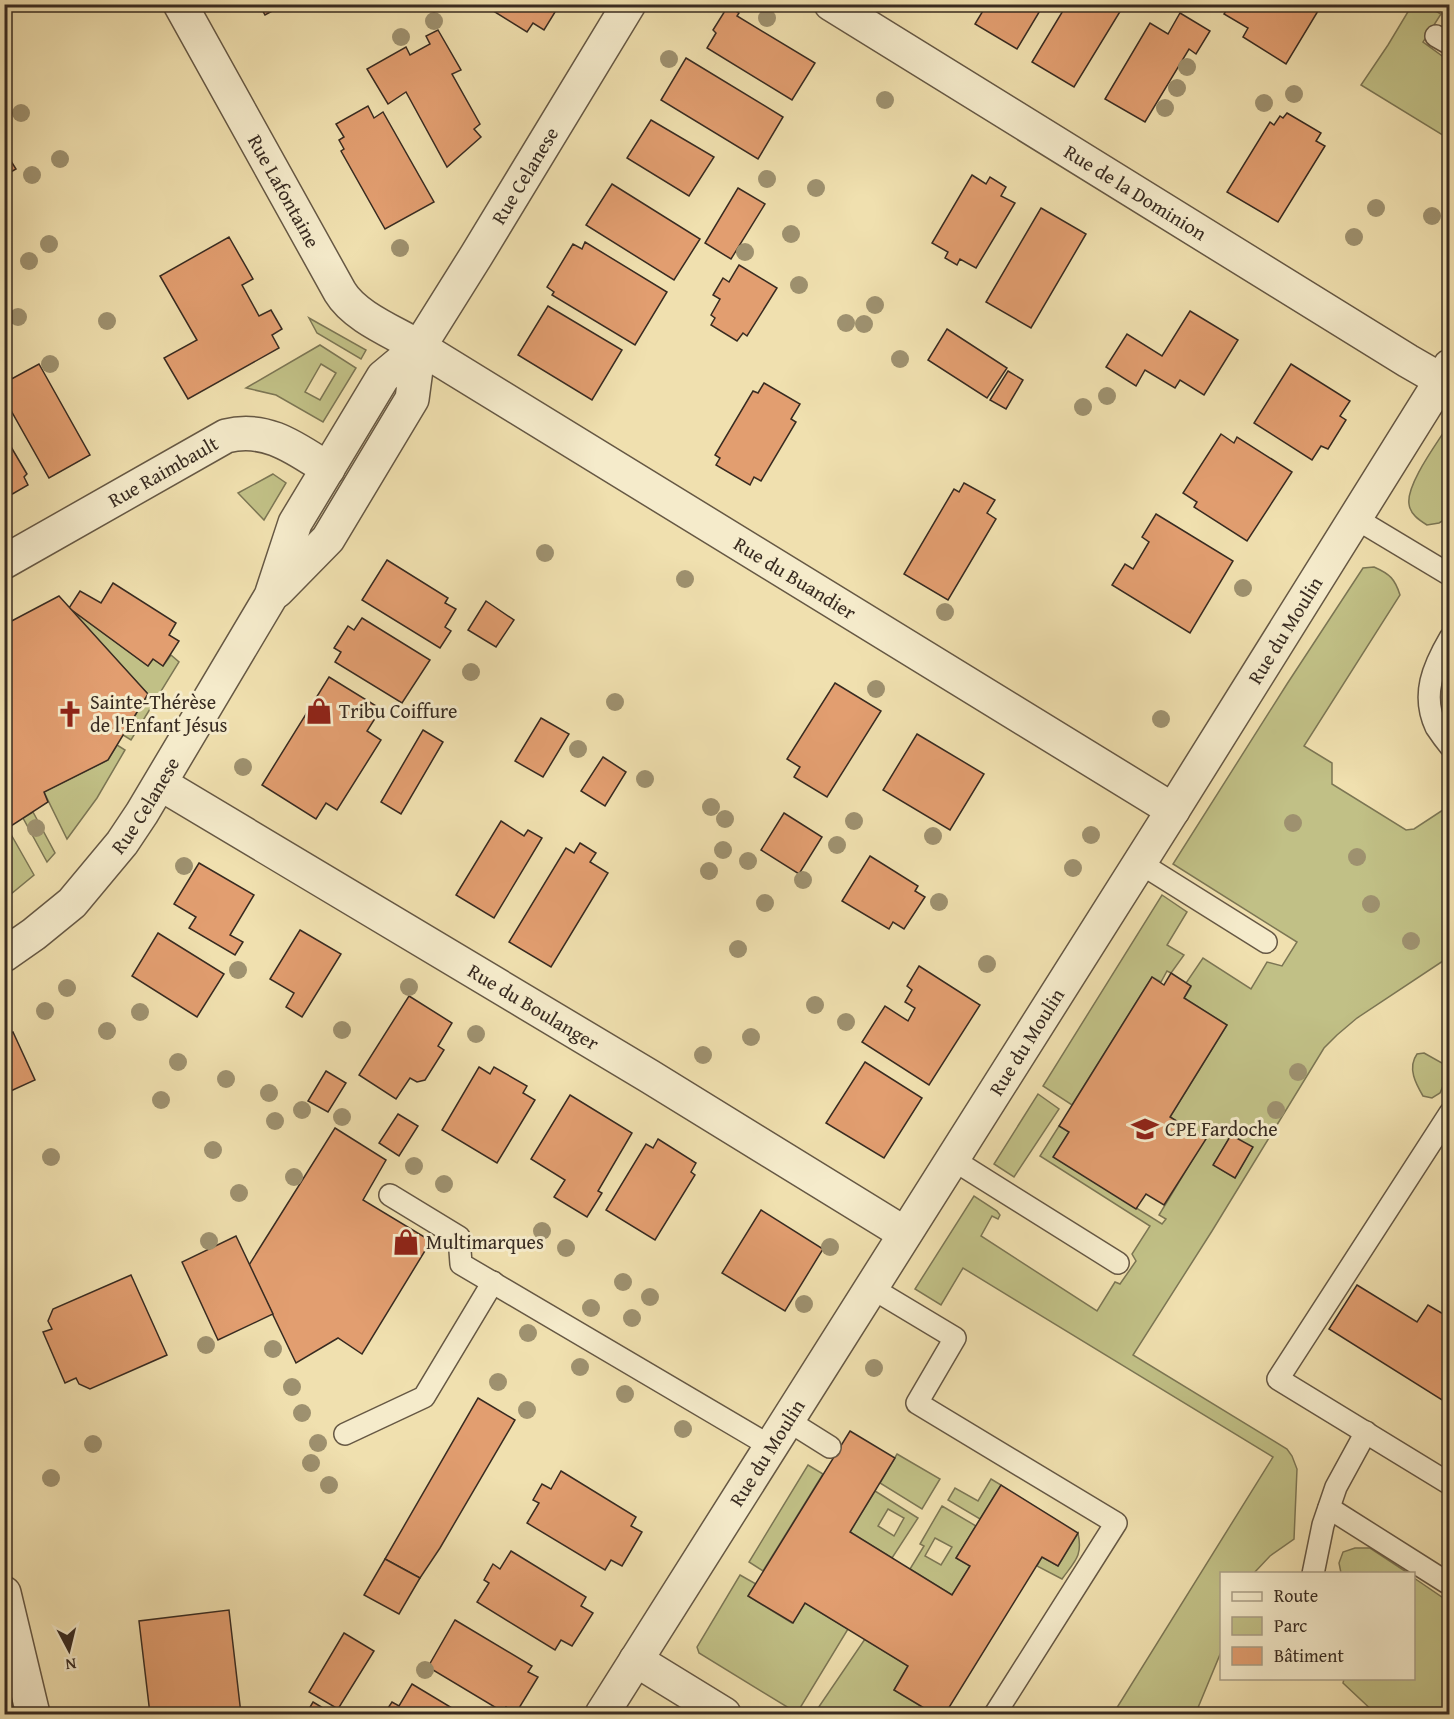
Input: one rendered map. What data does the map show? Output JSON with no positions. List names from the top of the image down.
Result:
{
  "streets": {
    "street": [
      "Rue Celanese",
      "Rue Lafontaine",
      "Rue de la Dominion",
      "Rue Raimbault",
      "Rue du Buandier",
      "Rue du Moulin",
      "Rue du Boulanger"
    ]
  },
  "crossings": [
    ["Rue Celanese", "Rue Lafontaine"],
    ["Rue Celanese", "Rue Raimbault"],
    ["Rue Celanese", "Rue du Buandier"],
    ["Rue Celanese", "Rue du Boulanger"],
    ["Rue Lafontaine", "Rue du Buandier"],
    ["Rue de la Dominion", "Rue du Moulin"],
    ["Rue du Buandier", "Rue du Moulin"],
    ["Rue du Moulin", "Rue du Boulanger"]
  ],
  "places": {
    "shop": ["Tribu Coiffure", "Multimarques"],
    "church": ["Sainte-Thérèse de l'Enfant Jésus"],
    "school or university": ["CPE Fardoche"]
  },
  "legend": ["Route", "Parc", "Bâtiment"],
  "north": "bottom"
}
